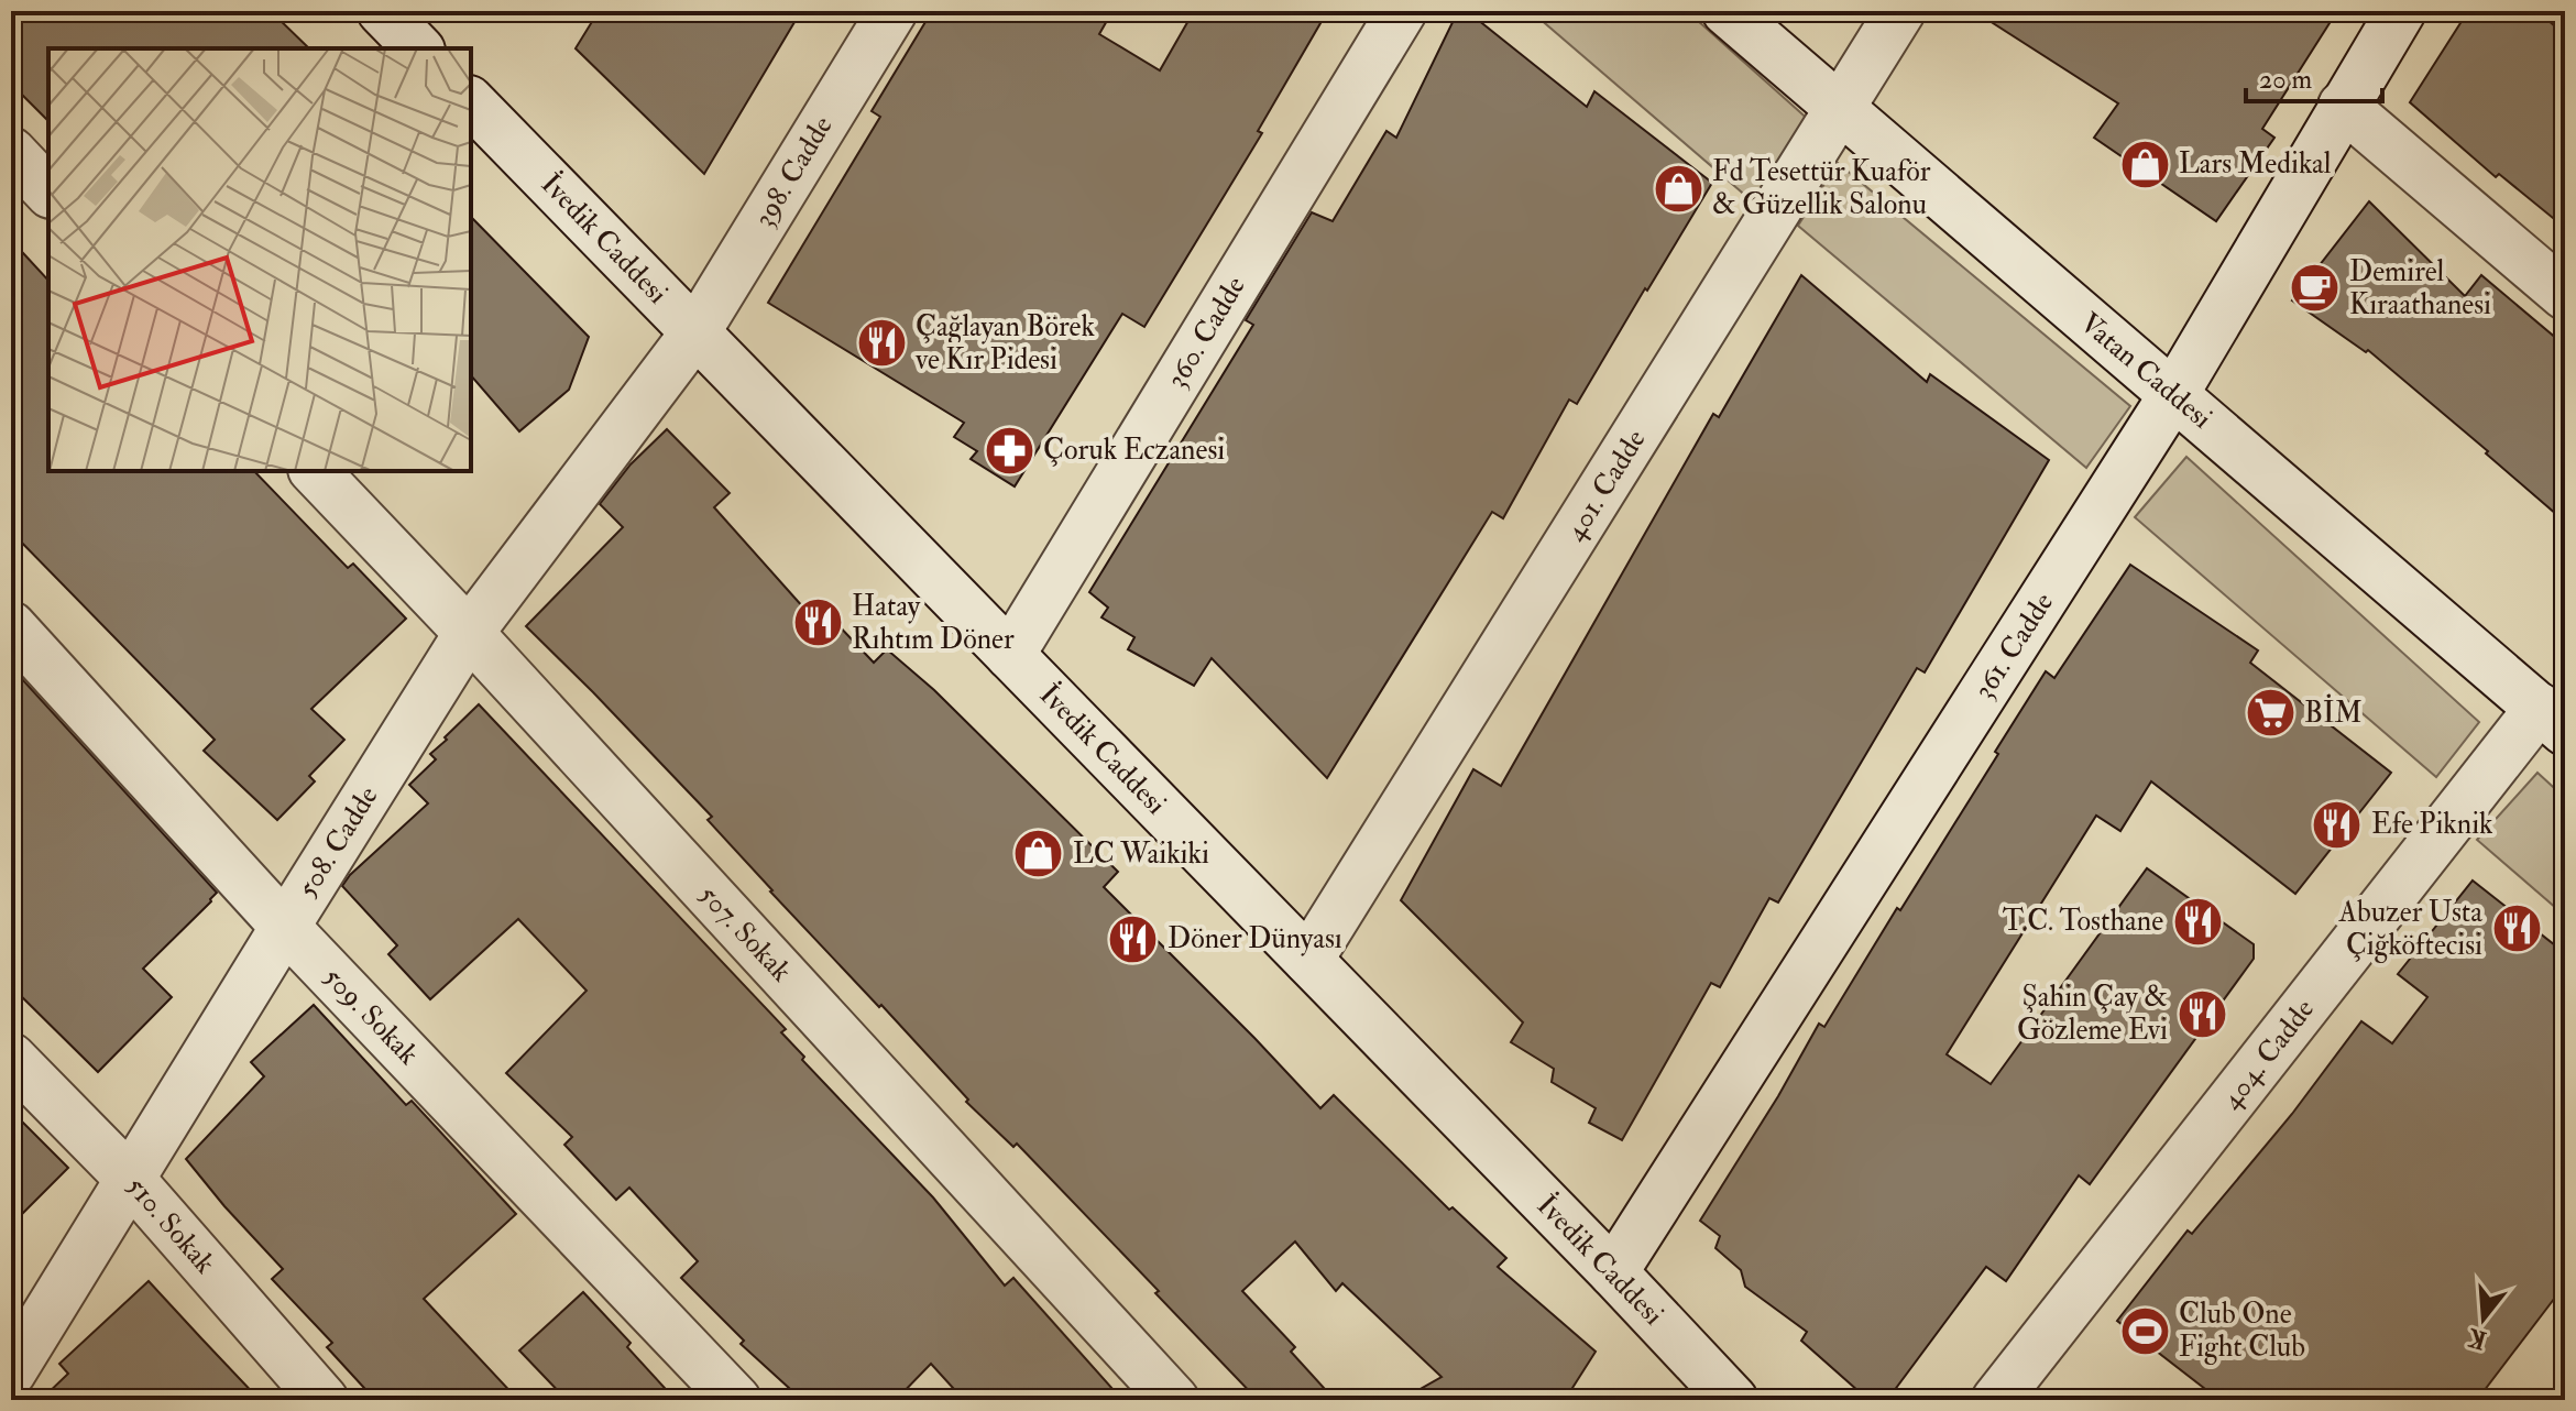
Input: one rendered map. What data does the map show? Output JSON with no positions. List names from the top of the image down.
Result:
{
  "streets": {
    "street": [
      "398. Cadde",
      "İvedik Caddesi",
      "360. Cadde",
      "Vatan Caddesi",
      "401. Cadde",
      "361. Cadde",
      "508. Cadde",
      "507. Sokak",
      "509. Sokak",
      "404. Cadde",
      "510. Sokak"
    ]
  },
  "crossings": [
    ["398. Cadde", "İvedik Caddesi"],
    ["398. Cadde", "508. Cadde"],
    ["İvedik Caddesi", "360. Cadde"],
    ["İvedik Caddesi", "401. Cadde"],
    ["İvedik Caddesi", "361. Cadde"],
    ["İvedik Caddesi", "508. Cadde"],
    ["Vatan Caddesi", "401. Cadde"],
    ["Vatan Caddesi", "361. Cadde"],
    ["Vatan Caddesi", "404. Cadde"],
    ["508. Cadde", "507. Sokak"],
    ["508. Cadde", "509. Sokak"],
    ["508. Cadde", "510. Sokak"]
  ],
  "places": {
    "shop": ["Lars Medikal", "Fd Tesettür Kuaför & Güzellik Salonu", "LC Waikiki"],
    "cafe": ["Demirel Kıraathanesi"],
    "restaurant": [
      "Çağlayan Börek ve Kır Pidesi",
      "Hatay Rıhtım Döner",
      "Efe Piknik",
      "T.C. Tosthane",
      "Abuzer Usta Çiğköftecisi",
      "Döner Dünyası",
      "Şahin Çay & Gözleme Evi"
    ],
    "pharmacy": ["Çoruk Eczanesi"],
    "supermarket": ["BİM"],
    "sports": ["Club One Fight Club"]
  },
  "scale_bar": "20 m",
  "north": "bottom"
}
